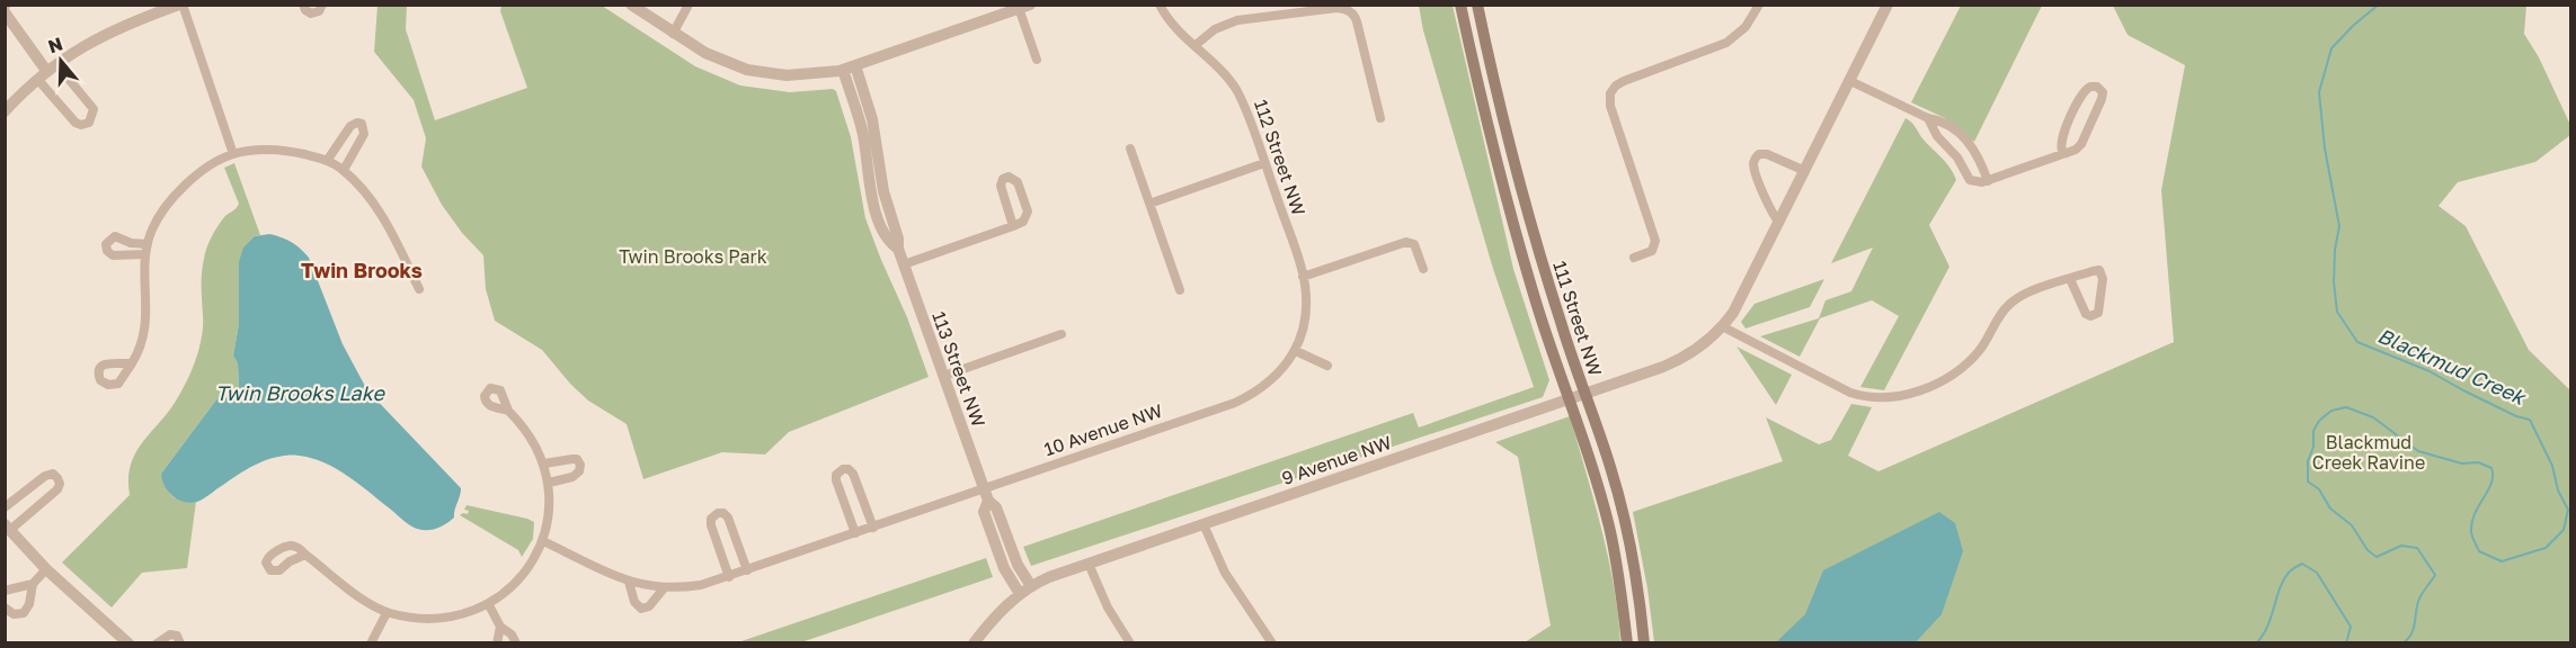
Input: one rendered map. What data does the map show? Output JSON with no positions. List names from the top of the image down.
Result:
{
  "streets": {
    "main road": ["111 Street NW"],
    "street": [
      "112 Street NW",
      "113 Street NW",
      "10 Avenue NW",
      "9 Avenue NW"
    ]
  },
  "crossings": [
    ["112 Street NW", "10 Avenue NW"],
    ["111 Street NW", "9 Avenue NW"],
    ["113 Street NW", "10 Avenue NW"],
    ["113 Street NW", "9 Avenue NW"]
  ],
  "districts": ["Twin Brooks"],
  "water": ["Blackmud Creek", "Twin Brooks Lake"],
  "parks": ["Twin Brooks Park", "Blackmud Creek Ravine"],
  "north": "top"
}
